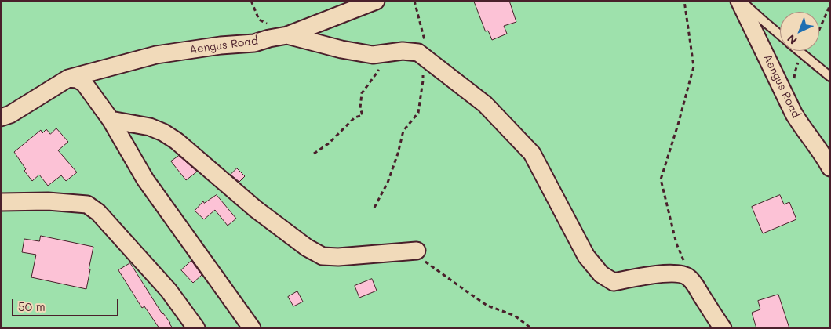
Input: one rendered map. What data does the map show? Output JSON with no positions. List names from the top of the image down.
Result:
{
  "streets": {
    "street": ["Aengus Road"]
  },
  "scale_bar": "50 m",
  "north": "bottom left"
}
